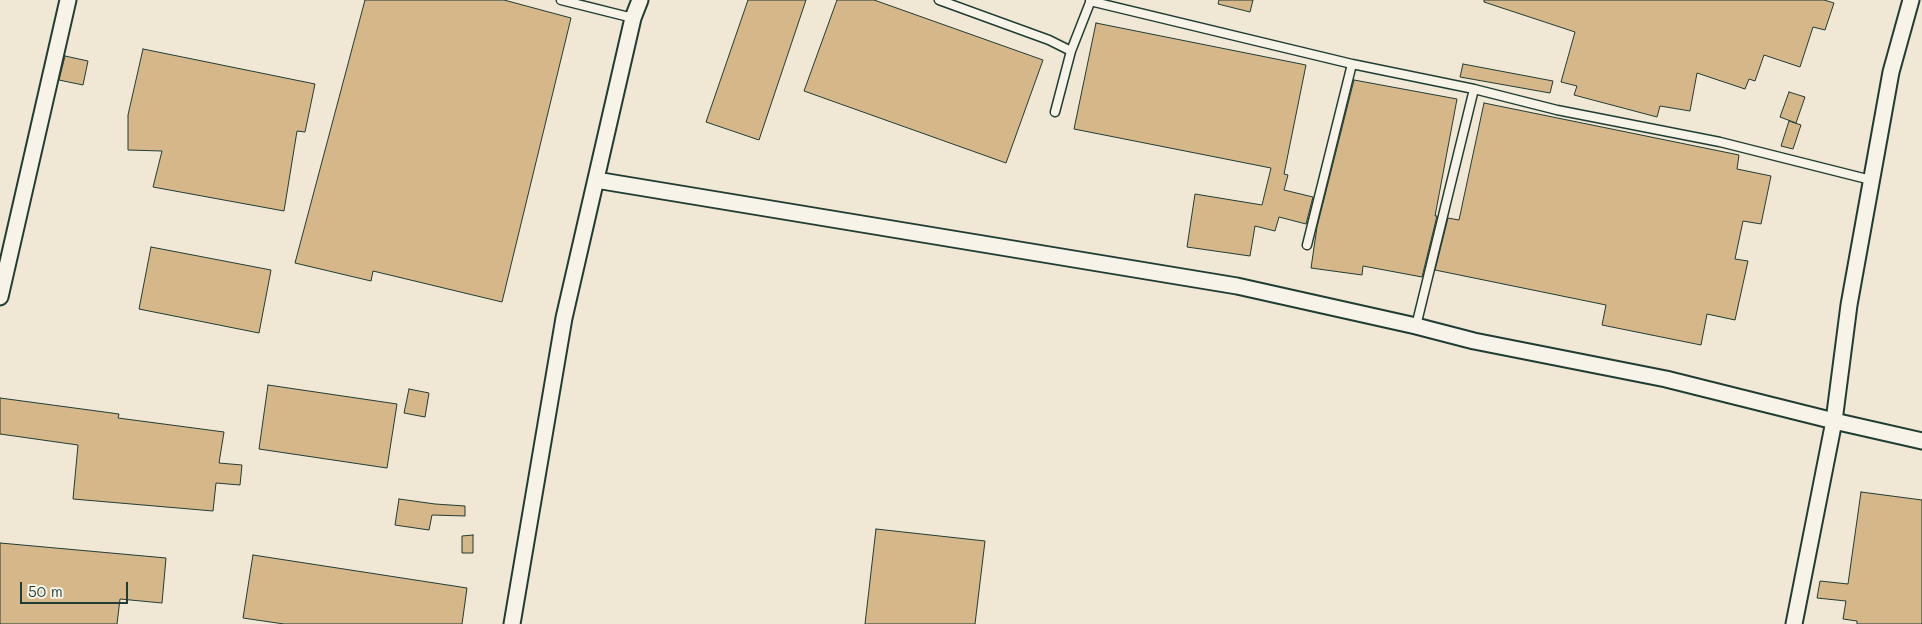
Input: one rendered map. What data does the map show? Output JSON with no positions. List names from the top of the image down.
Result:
{
  "scale_bar": "50 m"
}
